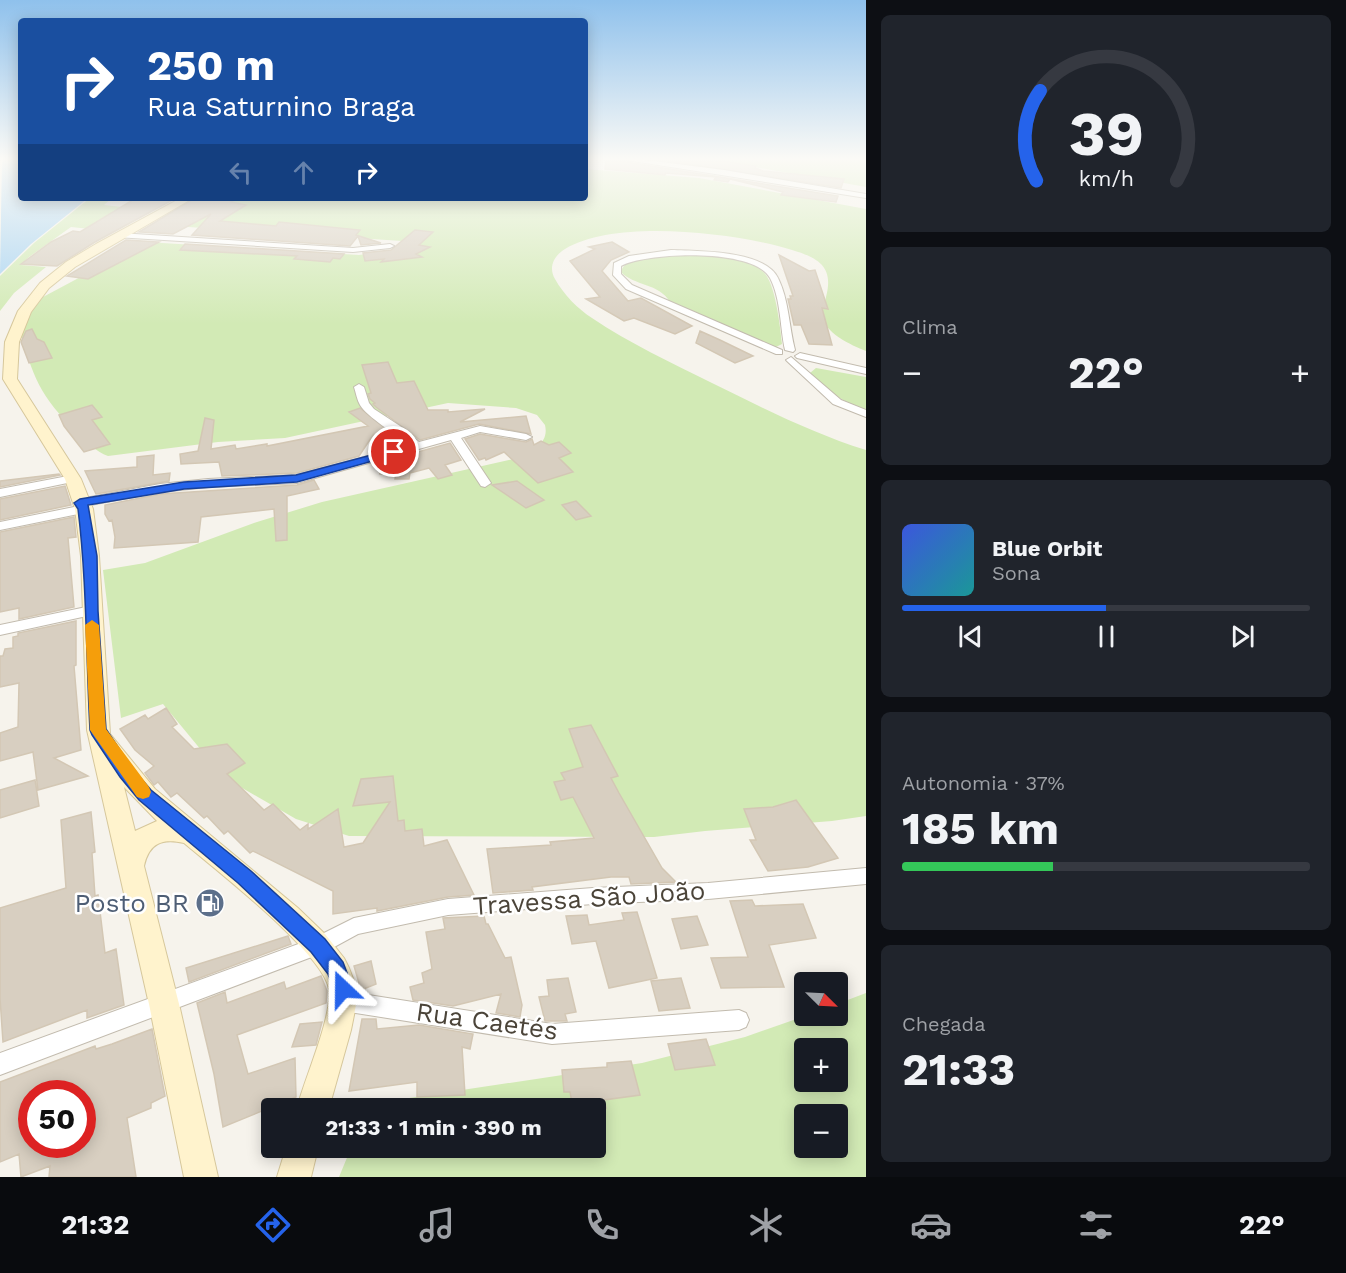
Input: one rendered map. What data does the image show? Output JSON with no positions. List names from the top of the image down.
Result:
{
  "streets": {
    "street": ["Travessa São João", "Rua Caetés"]
  },
  "places": {
    "fuel station": ["Posto BR"]
  },
  "north": "bottom right",
  "page": {
    "turn": ["250 m", "Rua Saturnino Braga"],
    "tile": [
      "Clima",
      ["Autonomia · 37%", "185 km"],
      ["Chegada", "21:33"]
    ],
    "heat": ["−", "22°", "+"],
    "song": ["Blue Orbit", "Sona"],
    "map_buttons": ["+", "−"],
    "limit": "50",
    "trip": "21:33 · 1 min · 390 m",
    "tabs": ["21:32", "22°"],
    "gauge": ["39", "km/h"]
  }
}
